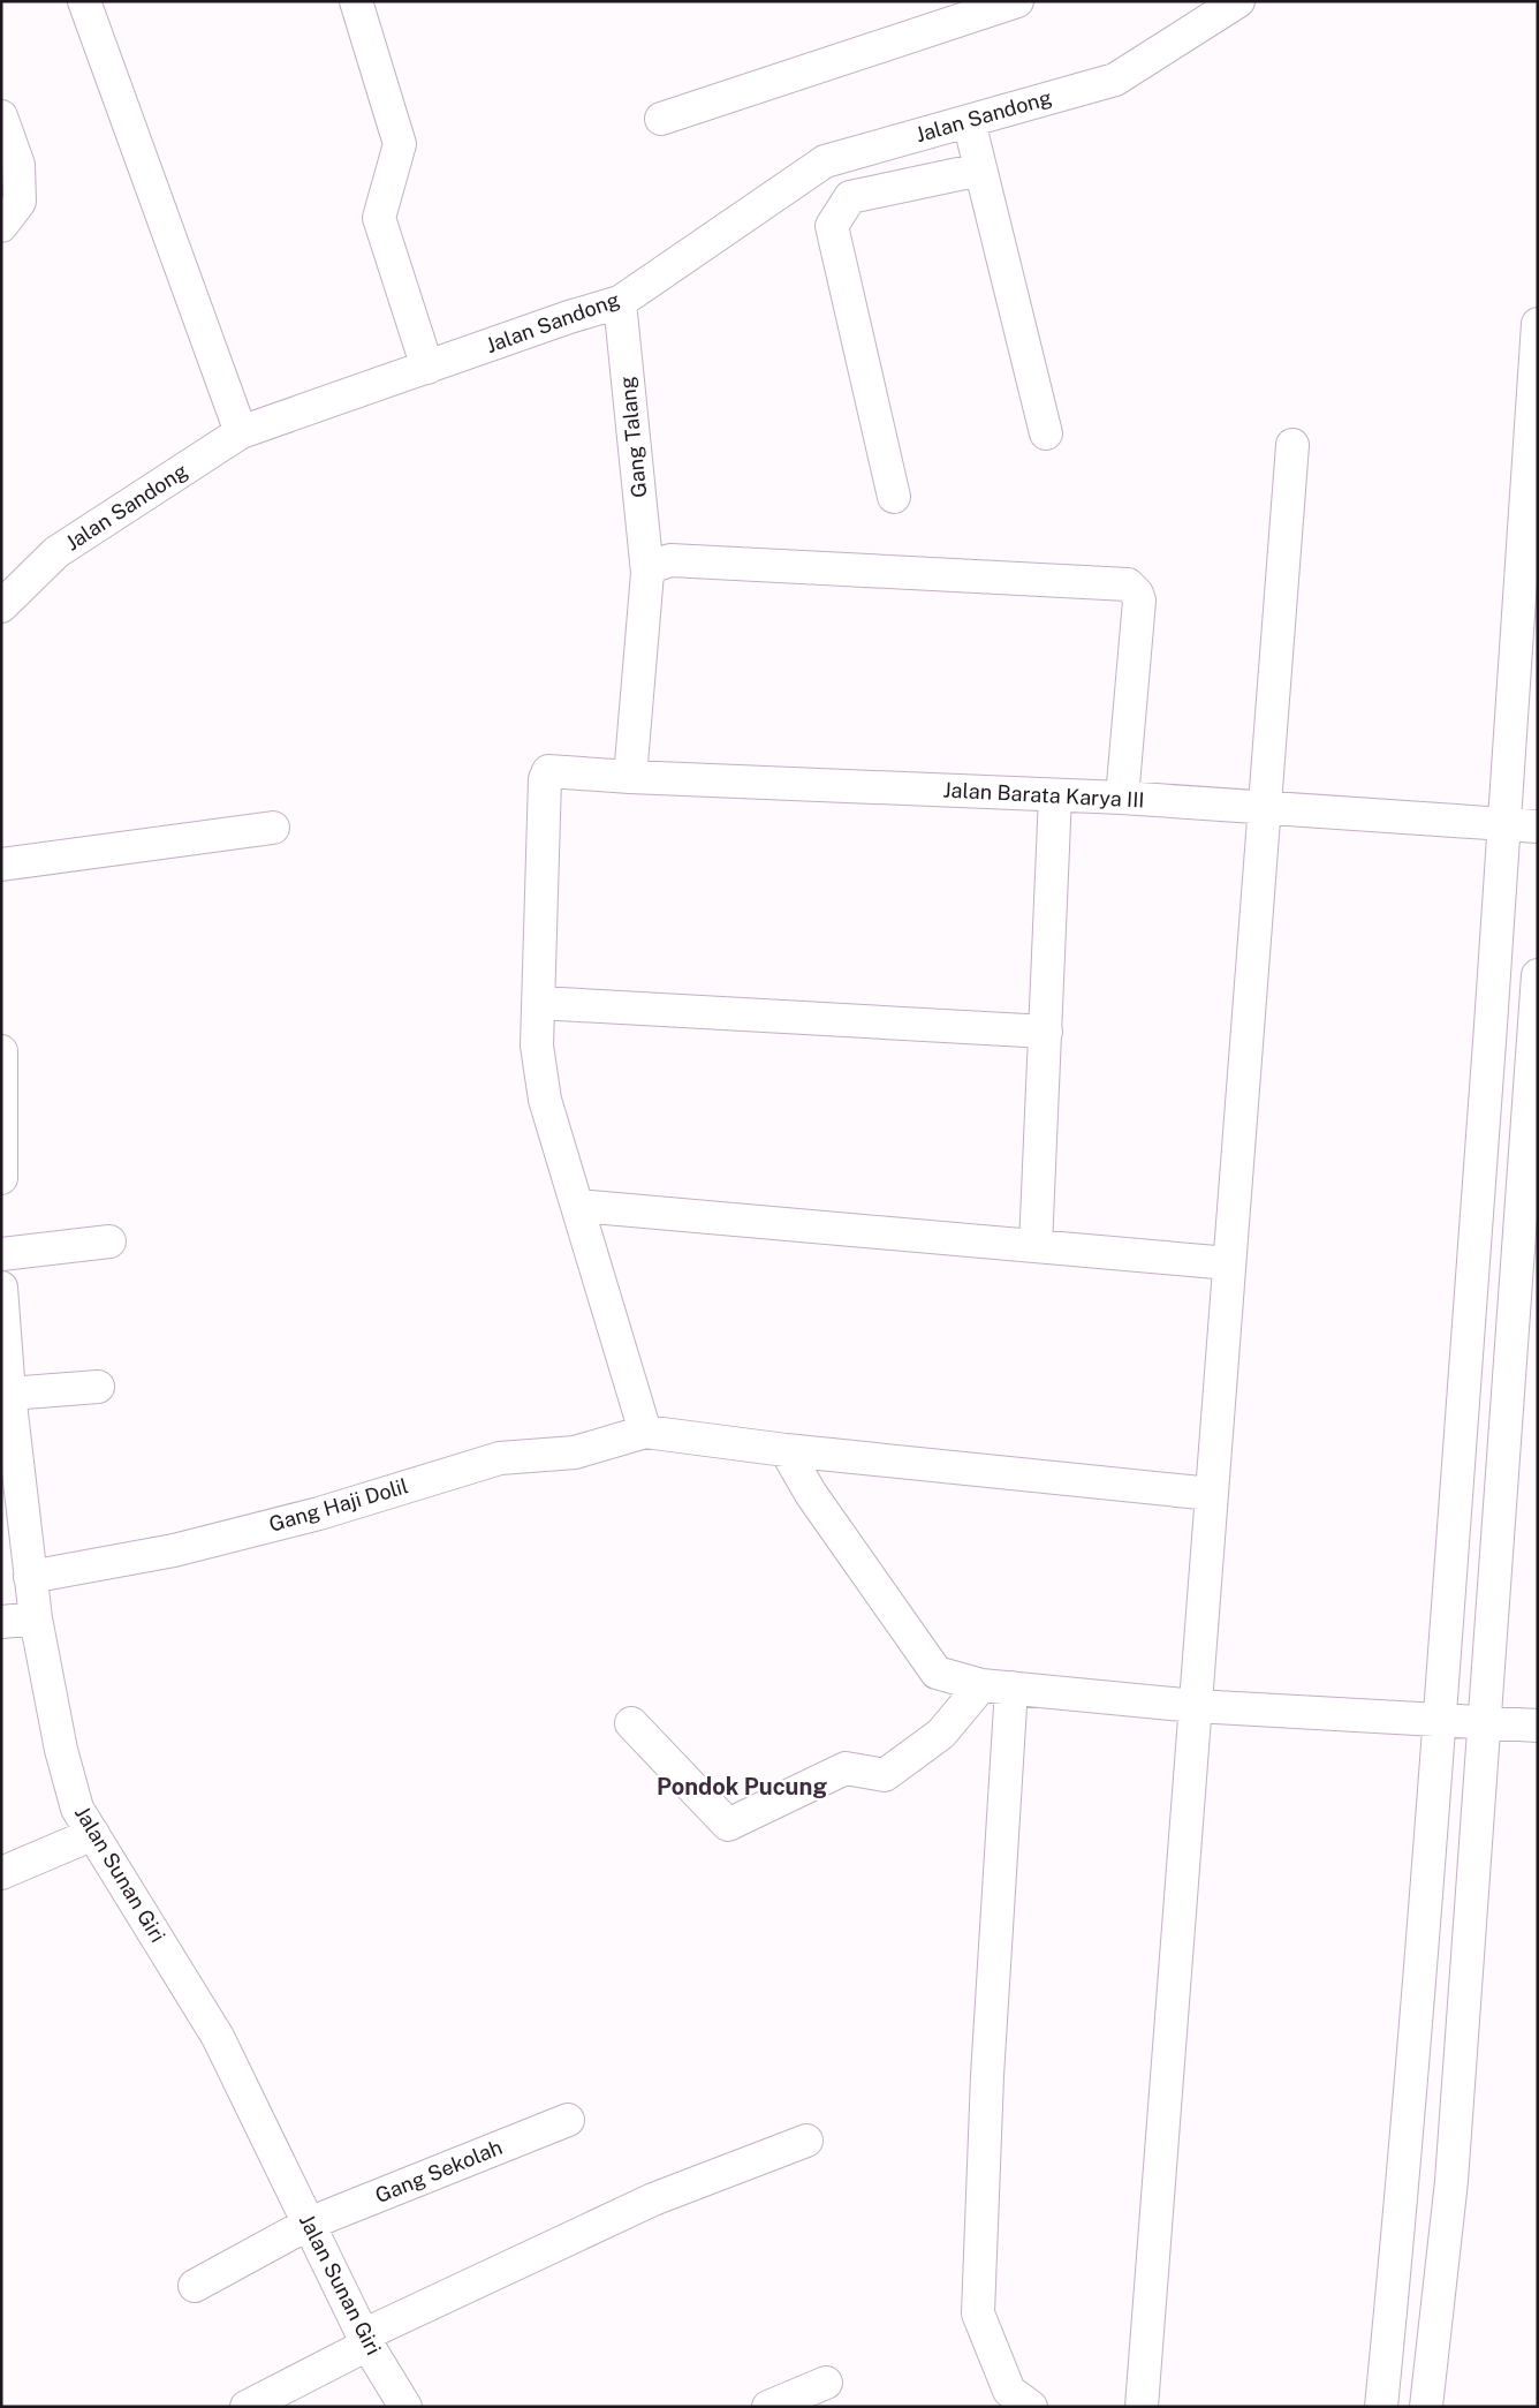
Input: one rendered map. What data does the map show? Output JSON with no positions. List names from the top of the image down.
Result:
{
  "streets": {
    "street": [
      "Jalan Sandong",
      "Gang Talang",
      "Jalan Barata Karya III",
      "Gang Haji Dolil",
      "Jalan Sunan Giri",
      "Gang Sekolah"
    ]
  },
  "crossings": [
    ["Jalan Sandong", "Gang Talang"],
    ["Gang Talang", "Jalan Barata Karya III"],
    ["Gang Haji Dolil", "Jalan Sunan Giri"],
    ["Jalan Sunan Giri", "Gang Sekolah"]
  ],
  "districts": ["Pondok Pucung"]
}
